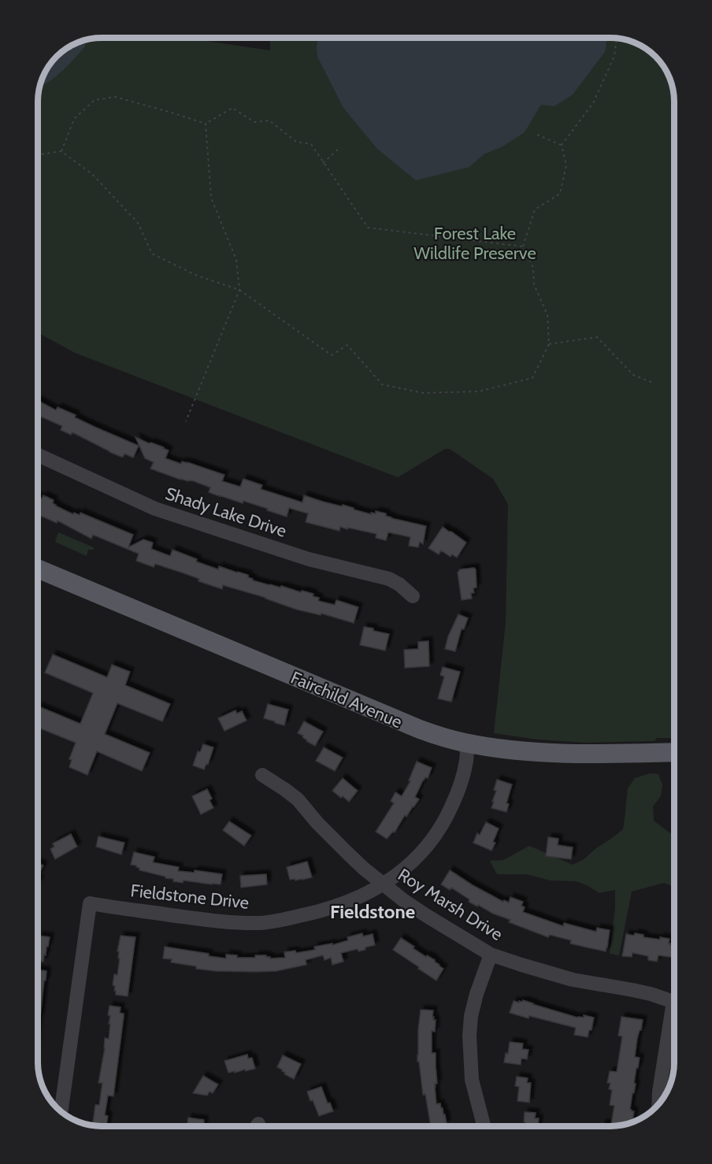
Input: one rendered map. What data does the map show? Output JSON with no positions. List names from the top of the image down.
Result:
{
  "streets": {
    "main road": ["Fairchild Avenue"],
    "street": ["Shady Lake Drive", "Fieldstone Drive", "Roy Marsh Drive"]
  },
  "crossings": [
    ["Fairchild Avenue", "Fieldstone Drive"],
    ["Fieldstone Drive", "Roy Marsh Drive"]
  ],
  "districts": ["Fieldstone"],
  "parks": ["Forest Lake Wildlife Preserve"]
}
